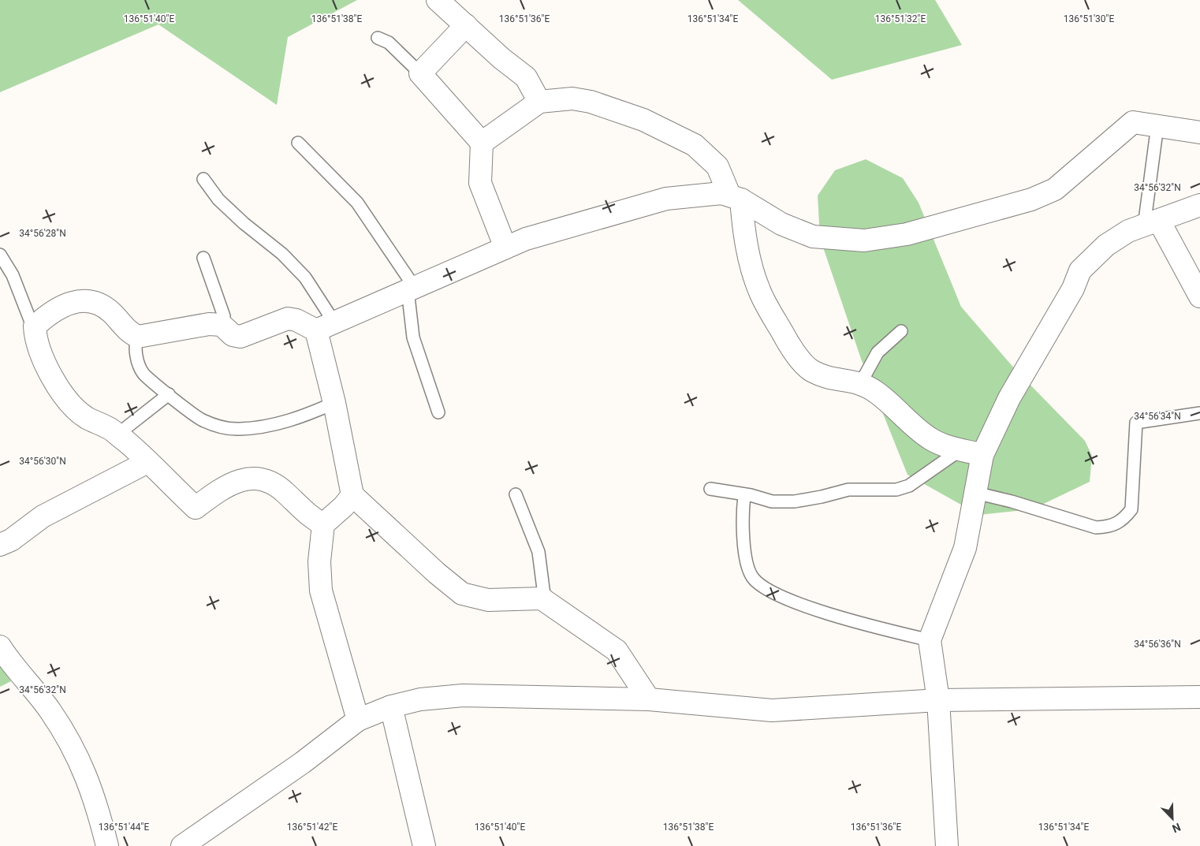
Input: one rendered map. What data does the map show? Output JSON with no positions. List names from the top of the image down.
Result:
{
  "north": "bottom right",
  "coordinates": [
    "136°51'40\"E",
    "136°51'38\"E",
    "136°51'36\"E",
    "136°51'34\"E",
    "136°51'32\"E",
    "136°51'30\"E",
    "34°56'32\"N",
    "34°56'28\"N",
    "34°56'34\"N",
    "34°56'30\"N",
    "34°56'36\"N",
    "136°51'44\"E",
    "136°51'42\"E"
  ]
}
